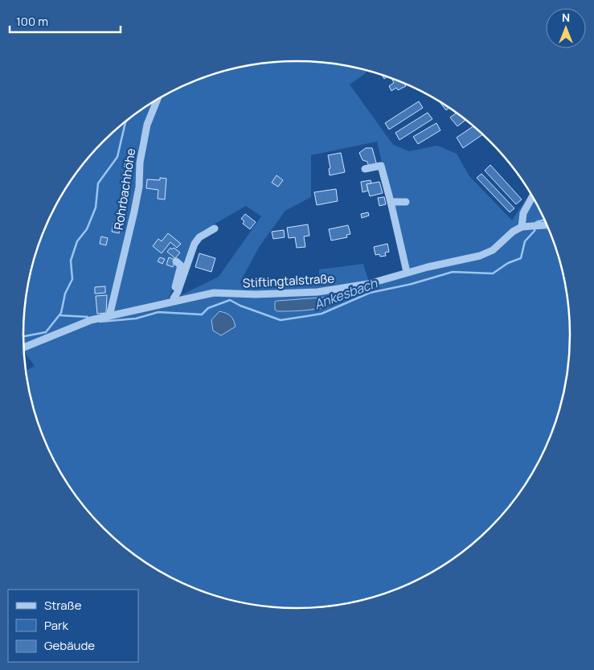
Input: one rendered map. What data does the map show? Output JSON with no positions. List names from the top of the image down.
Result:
{
  "streets": {
    "street": ["Rohrbachhöhe", "Stiftingtalstraße"]
  },
  "crossings": [
    ["Rohrbachhöhe", "Stiftingtalstraße"]
  ],
  "water": ["Ankesbach"],
  "legend": ["Straße", "Park", "Gebäude"],
  "scale_bar": "100 m",
  "north": "top"
}
